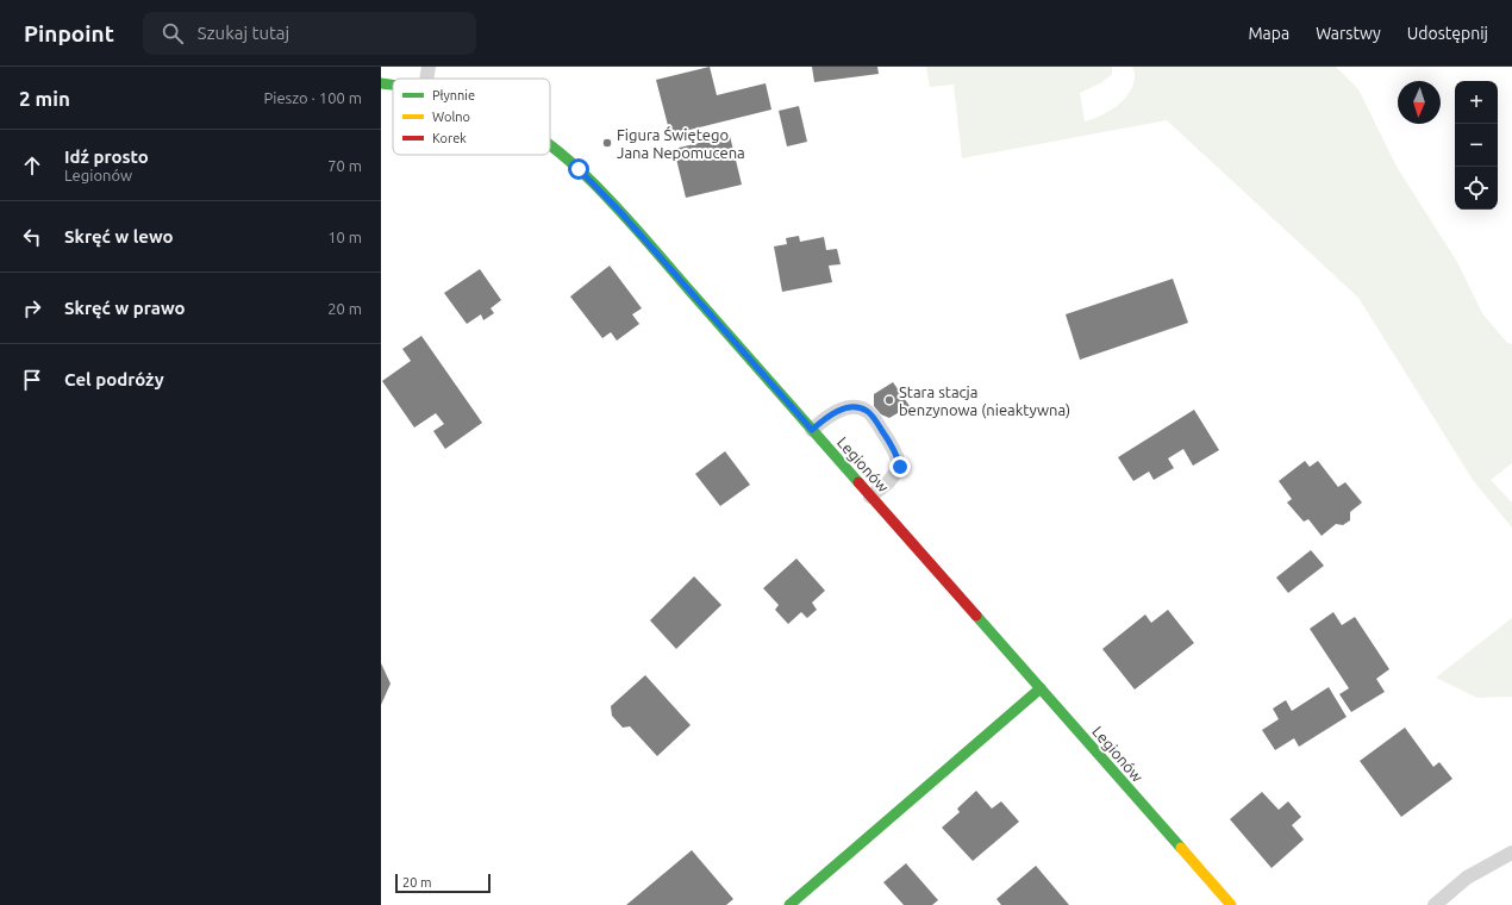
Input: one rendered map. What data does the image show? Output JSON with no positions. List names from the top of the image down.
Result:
{
  "streets": {
    "street": ["Legionów"]
  },
  "places": ["Figura Świętego Jana Nepomucena", "Stara stacja benzynowa (nieaktywna)"],
  "legend": ["Płynnie", "Wolno", "Korek"],
  "scale_bar": "20 m",
  "north": "bottom",
  "page": {
    "header": "Pinpoint",
    "search": "Szukaj tutaj",
    "nav": ["Mapa", "Warstwy", "Udostępnij"],
    "heading": ["2 min", "Pieszo · 100 m"],
    "map_buttons": ["+", "−"],
    "list": [
      ["Idź prosto", "Legionów", "70 m"],
      ["Skręć w lewo", "10 m"],
      ["Skręć w prawo", "20 m"],
      "Cel podróży"
    ],
    "scale": "20 m"
  }
}
